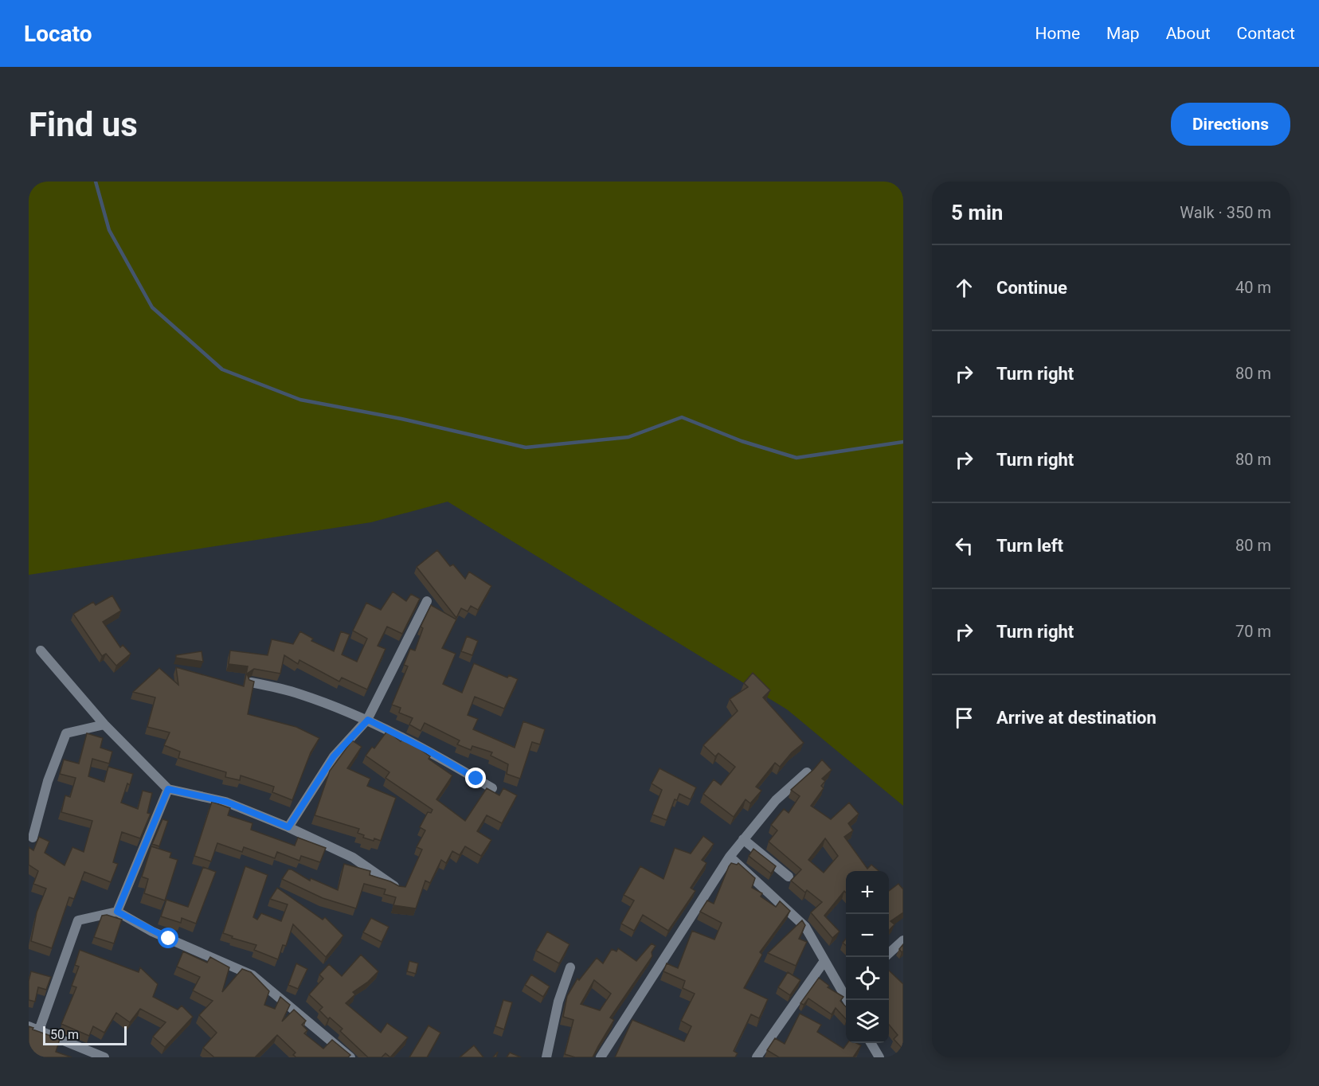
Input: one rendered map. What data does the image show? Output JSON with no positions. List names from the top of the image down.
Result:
{
  "scale_bar": "50 m",
  "page": {
    "header": "Locato",
    "nav": [
      "Home",
      "Map",
      "About",
      "Contact"
    ],
    "buttons": "Directions",
    "title": "Find us",
    "heading": ["5 min", "Walk · 350 m"],
    "list": [
      ["Continue", "40 m"],
      ["Turn right", "80 m"],
      ["Turn right", "80 m"],
      ["Turn left", "80 m"],
      ["Turn right", "70 m"],
      "Arrive at destination"
    ],
    "map_buttons": ["+", "−"],
    "scale": "50 m"
  }
}
